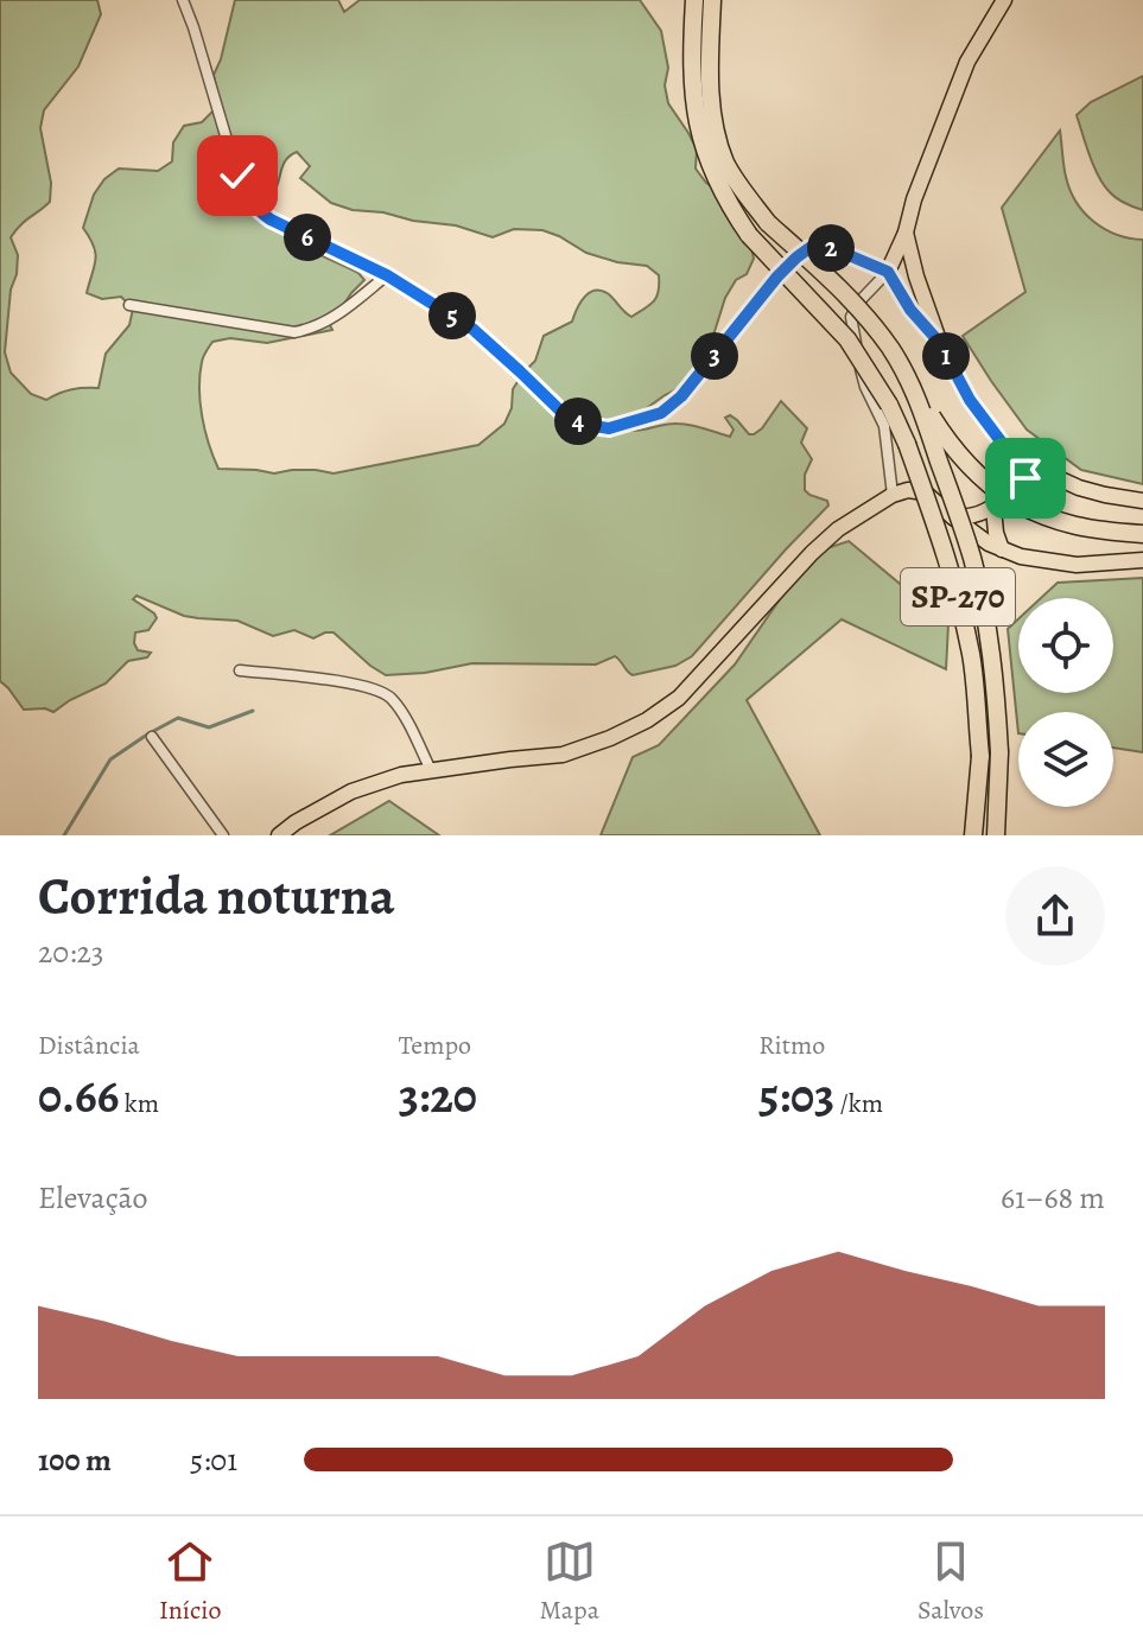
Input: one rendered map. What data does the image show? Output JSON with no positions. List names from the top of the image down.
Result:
{
  "streets": {
    "highway": ["SP-270"]
  },
  "page": {
    "pins": [
      "6",
      "2",
      "5",
      "1",
      "3",
      "4"
    ],
    "heading": ["Corrida noturna", "20:23"],
    "stats": [
      ["Distância", "0.66 km"],
      ["Tempo", "3:20"],
      ["Ritmo", "5:03 /km"]
    ],
    "chart": ["Elevação", "61–68 m"],
    "list": [
      {
        "name": "100 m",
        "note": "5:01"
      }
    ],
    "tabs": ["Início", "Mapa", "Salvos"]
  }
}
